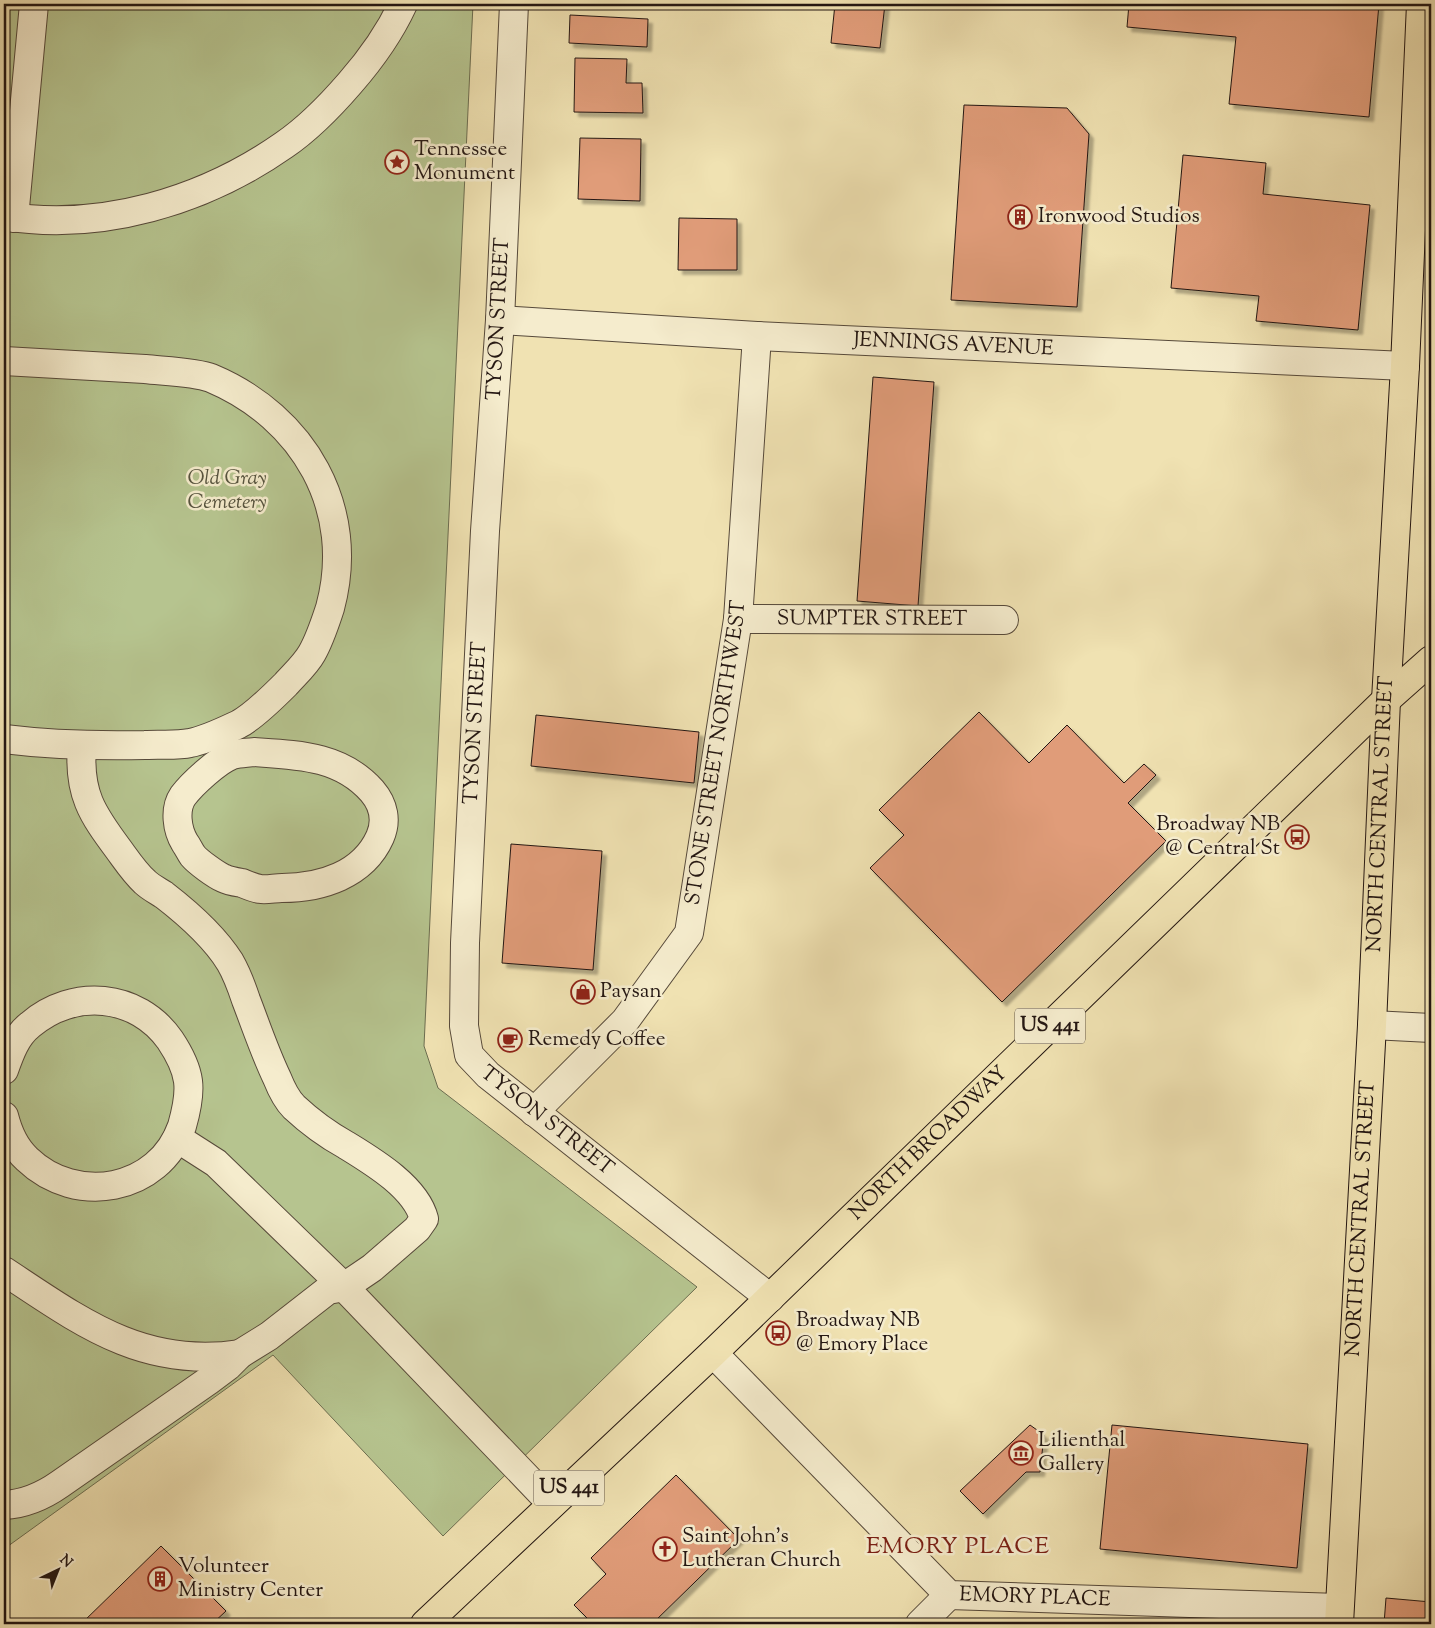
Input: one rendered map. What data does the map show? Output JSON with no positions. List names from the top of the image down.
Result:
{
  "streets": {
    "main road": ["NORTH CENTRAL STREET", "US 441", "NORTH BROADWAY"],
    "street": [
      "TYSON STREET",
      "JENNINGS AVENUE",
      "SUMPTER STREET",
      "STONE STREET NORTHWEST",
      "EMORY PLACE"
    ]
  },
  "crossings": [
    ["TYSON STREET", "JENNINGS AVENUE"],
    ["TYSON STREET", "STONE STREET NORTHWEST"],
    ["TYSON STREET", "NORTH BROADWAY"],
    ["JENNINGS AVENUE", "STONE STREET NORTHWEST"],
    ["JENNINGS AVENUE", "NORTH CENTRAL STREET"],
    ["SUMPTER STREET", "STONE STREET NORTHWEST"],
    ["NORTH CENTRAL STREET", "NORTH BROADWAY"],
    ["NORTH CENTRAL STREET", "EMORY PLACE"],
    ["NORTH BROADWAY", "EMORY PLACE"]
  ],
  "districts": ["EMORY PLACE"],
  "parks": ["Old Gray Cemetery"],
  "places": {
    "place": ["Tennessee Monument"],
    "building": ["Ironwood Studios", "Volunteer Ministry Center"],
    "bus stop": ["Broadway NB @ Central St", "Broadway NB @ Emory Place"],
    "shop": ["Paysan"],
    "cafe": ["Remedy Coffee"],
    "museum": ["Lilienthal Gallery"],
    "church": ["Saint John's Lutheran Church"]
  },
  "north": "top right"
}
